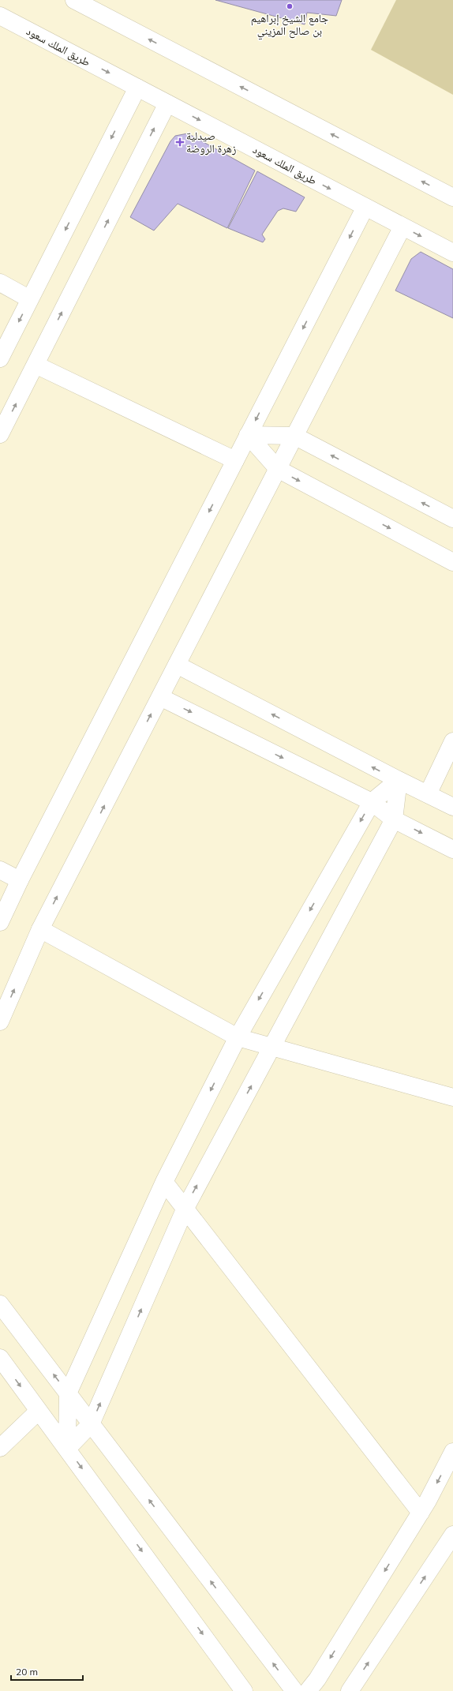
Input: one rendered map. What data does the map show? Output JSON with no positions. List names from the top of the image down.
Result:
{
  "streets": {
    "street": ["طريق الملك سعود"]
  },
  "places": {
    "other": ["جامع الشيخ إبراهيم بن صالح المزيني"],
    "health": ["صيدلية زهرة الروضة"]
  },
  "scale_bar": "20 m"
}
